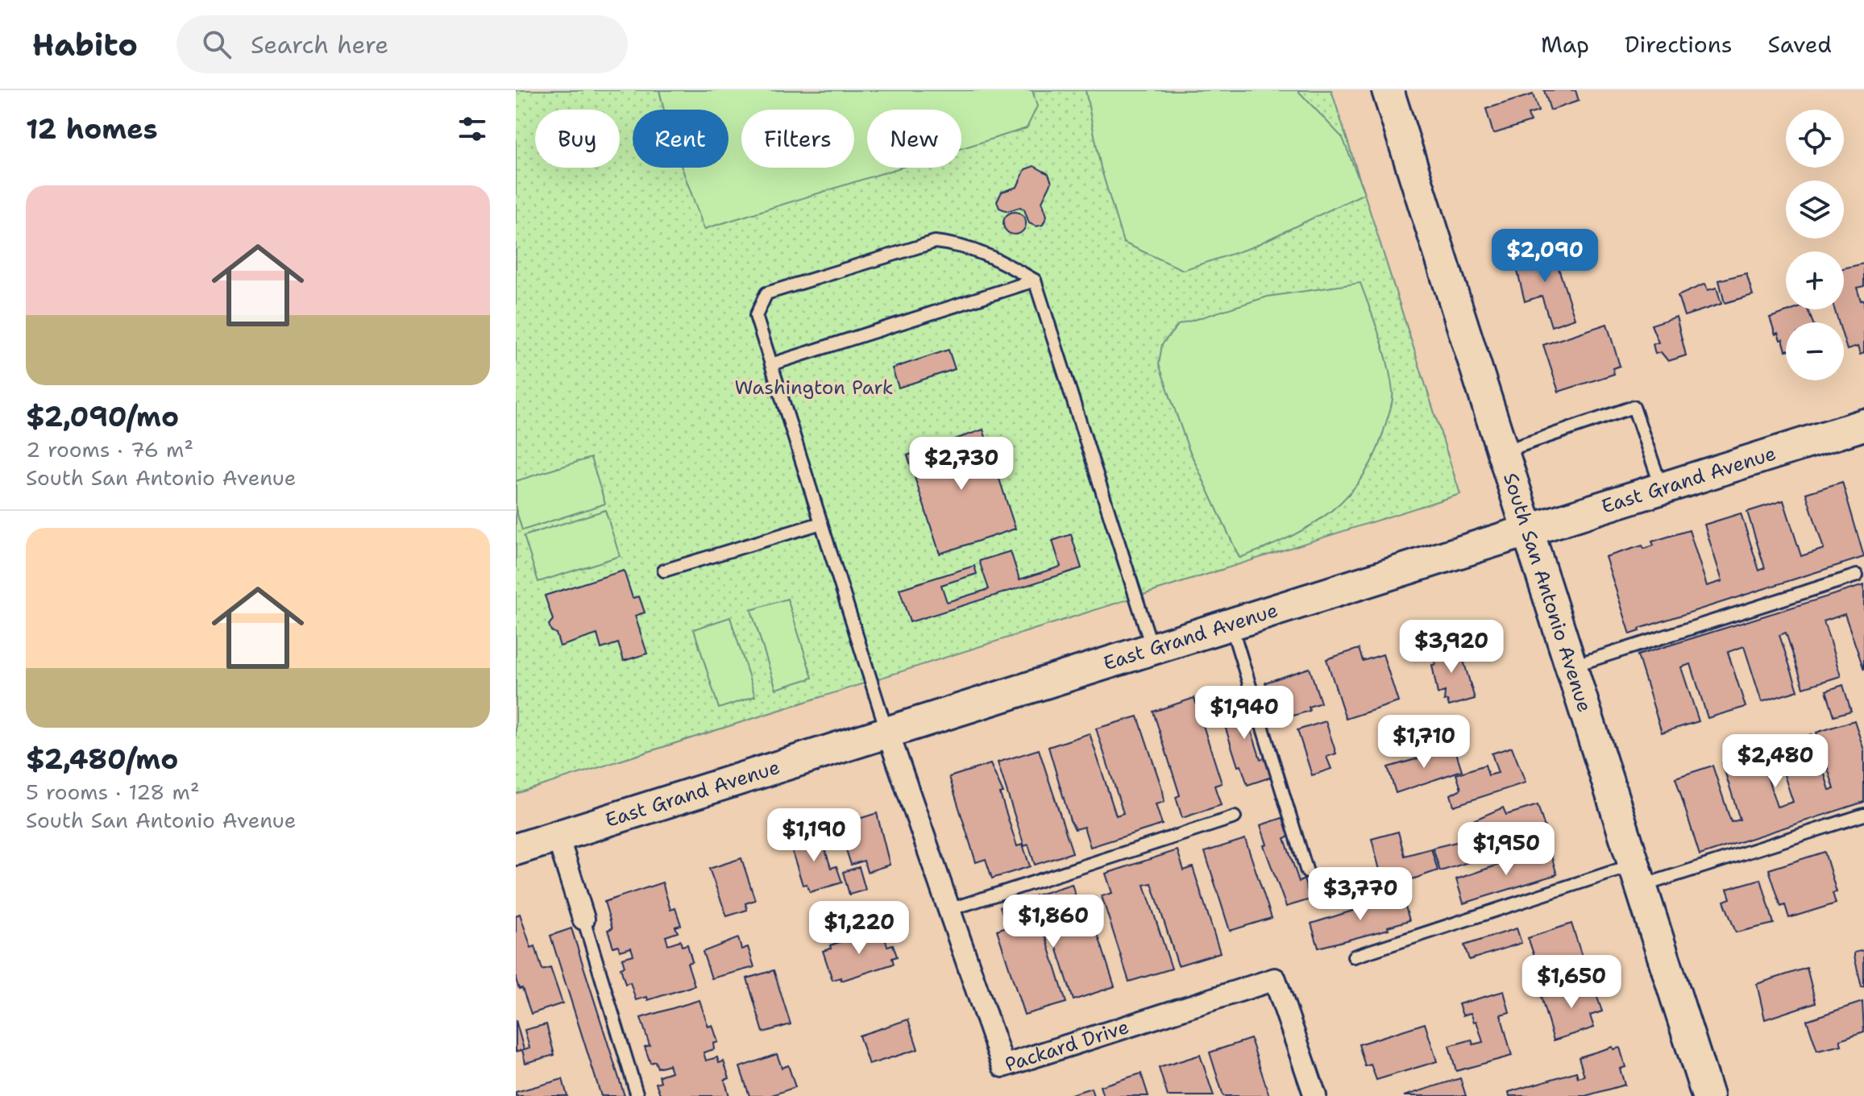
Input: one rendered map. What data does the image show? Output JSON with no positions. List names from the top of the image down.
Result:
{
  "streets": {
    "street": ["East Grand Avenue", "South San Antonio Avenue", "Packard Drive"]
  },
  "crossings": [
    ["East Grand Avenue", "South San Antonio Avenue"],
    ["East Grand Avenue", "Packard Drive"]
  ],
  "parks": ["Washington Park"],
  "page": {
    "header": "Habito",
    "search": "Search here",
    "nav": ["Map", "Directions", "Saved"],
    "heading": "12 homes",
    "map_buttons": ["+", "−"],
    "chip": [
      "Buy",
      "Rent",
      "Filters",
      "New"
    ],
    "list": [
      {
        "name": "$2,090/mo",
        "note": "2 rooms · 76 m² · South San Antonio Avenue"
      },
      {
        "name": "$2,480/mo",
        "note": "5 rooms · 128 m² · South San Antonio Avenue"
      }
    ],
    "price": [
      "$2,090",
      "$2,730",
      "$3,920",
      "$1,940",
      "$1,710",
      "$2,480",
      "$1,190",
      "$1,950",
      "$3,770",
      "$1,860",
      "$1,220",
      "$1,650"
    ]
  }
}
